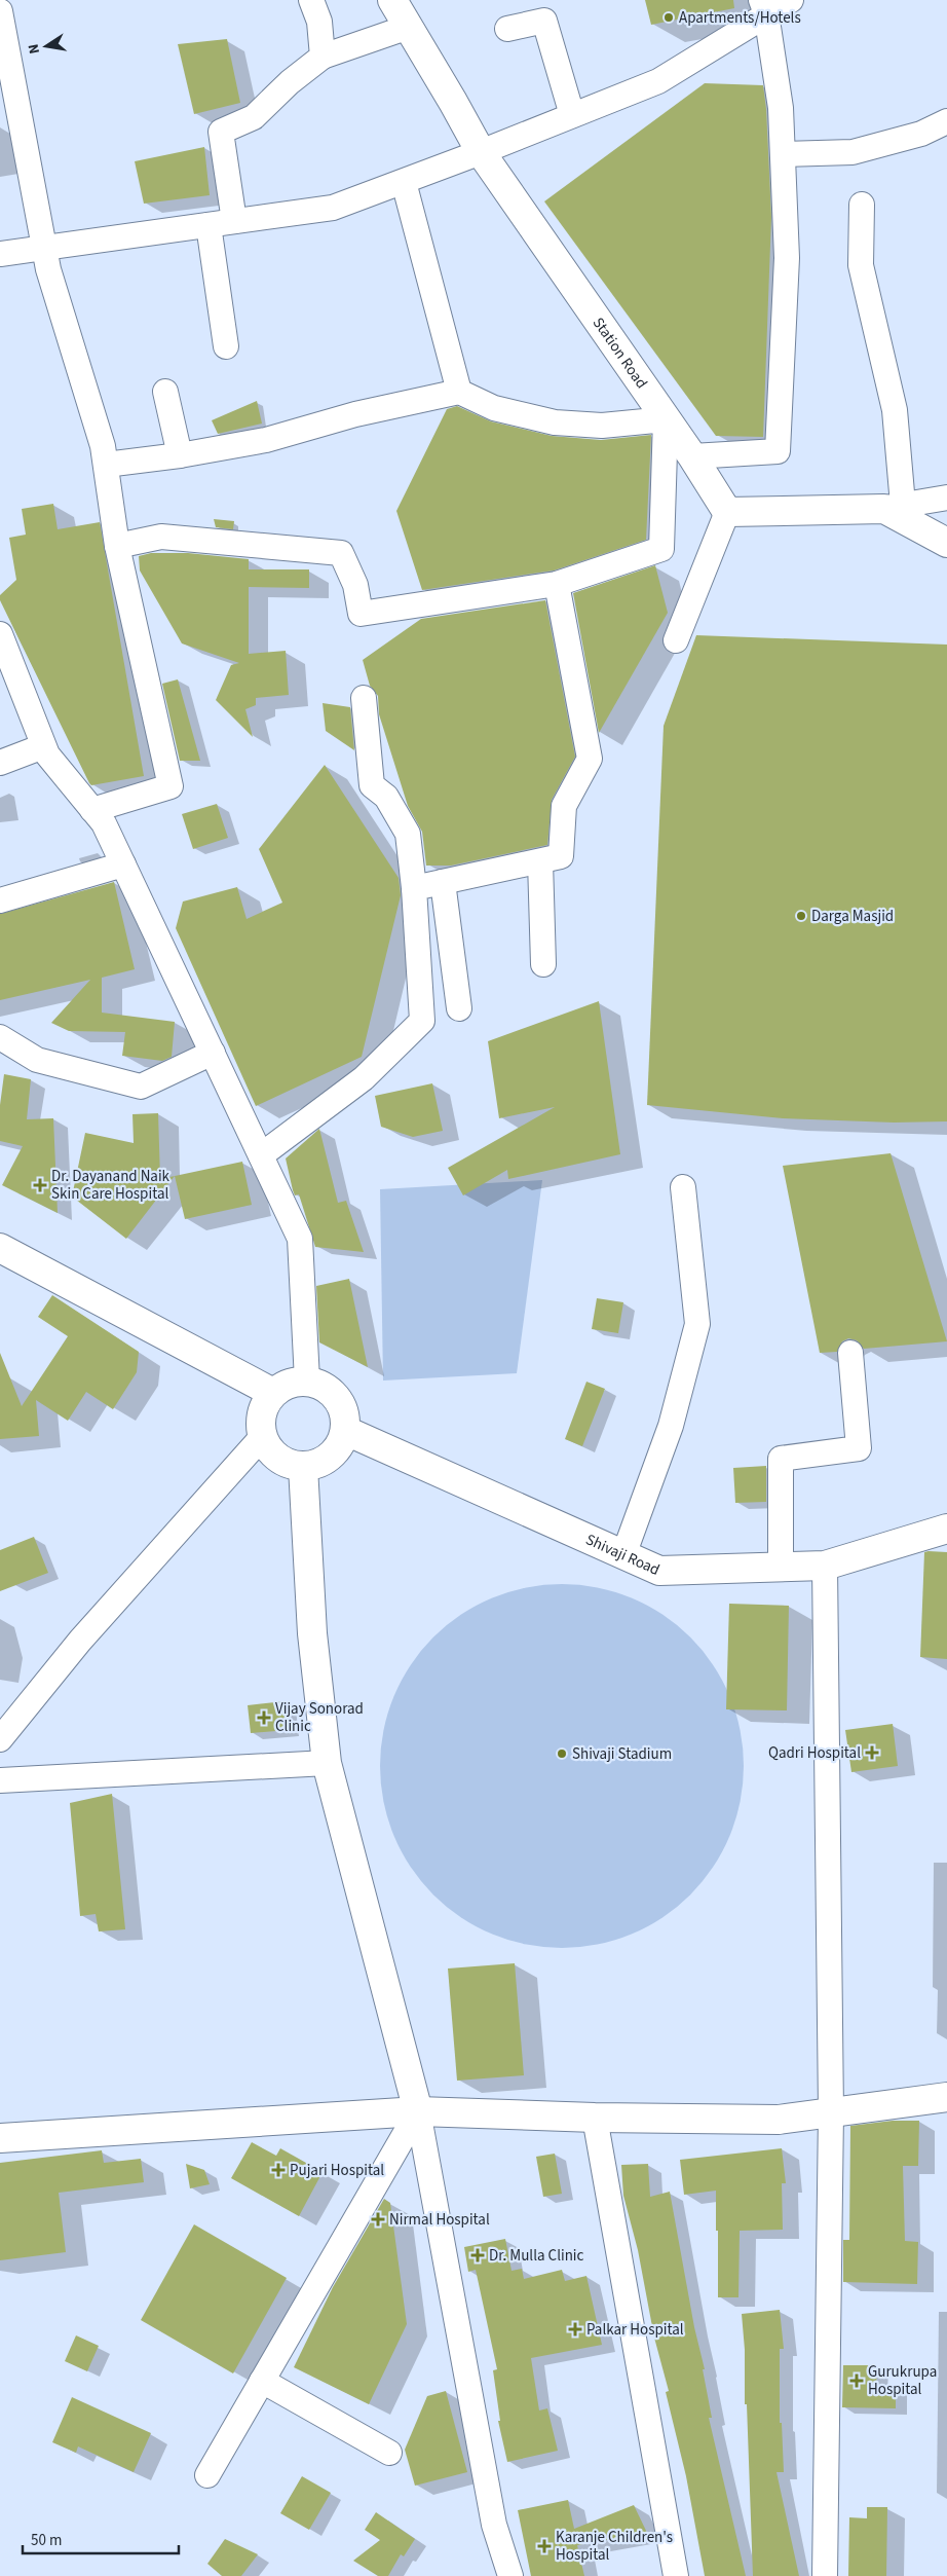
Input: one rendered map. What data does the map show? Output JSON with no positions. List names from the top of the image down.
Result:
{
  "streets": {
    "main road": ["Station Road", "Shivaji Road"]
  },
  "places": {
    "other": ["Apartments/Hotels", "Darga Masjid", "Shivaji Stadium"],
    "health": [
      "Dr. Dayanand Naik Skin Care Hospital",
      "Vijay Sonorad Clinic",
      "Qadri Hospital",
      "Pujari Hospital",
      "Nirmal Hospital",
      "Dr. Mulla Clinic",
      "Palkar Hospital",
      "Gurukrupa Hospital",
      "Karanje Children's Hospital"
    ]
  },
  "scale_bar": "50 m",
  "north": "left"
}
